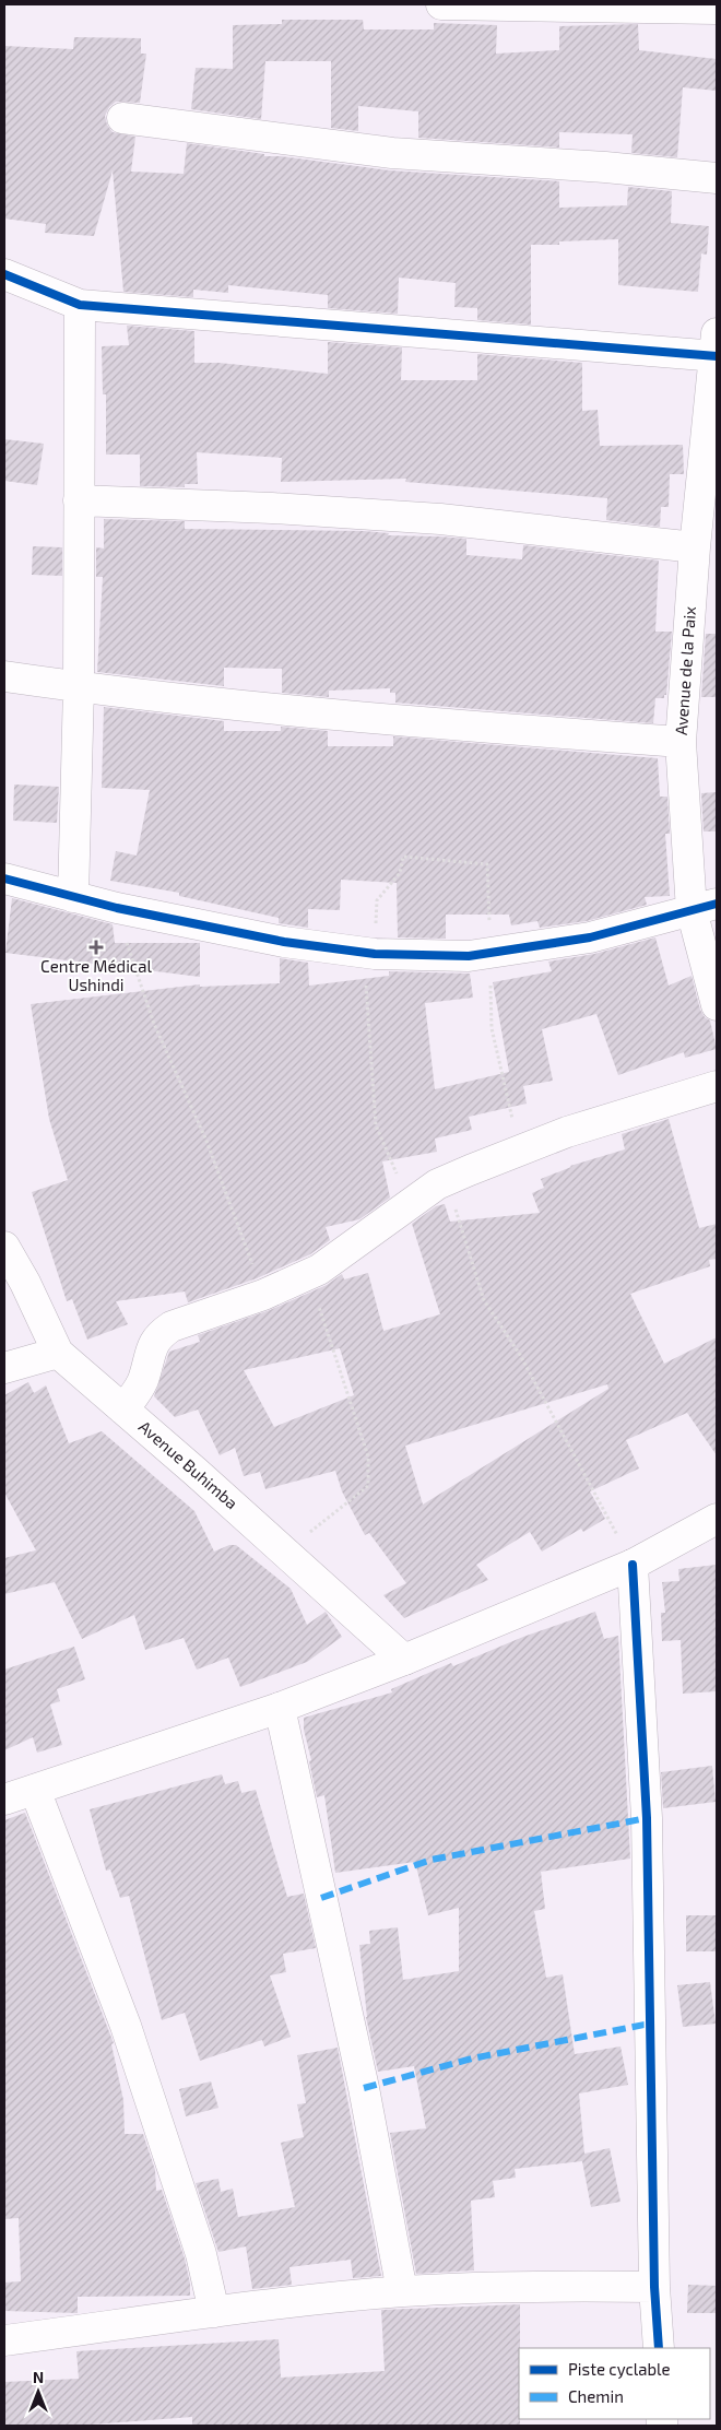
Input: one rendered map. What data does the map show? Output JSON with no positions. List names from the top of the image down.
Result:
{
  "streets": {
    "street": ["Avenue de la Paix", "Avenue Buhimba"]
  },
  "places": {
    "health": ["Centre Médical Ushindi"]
  },
  "legend": ["Piste cyclable", "Chemin"],
  "north": "top"
}
